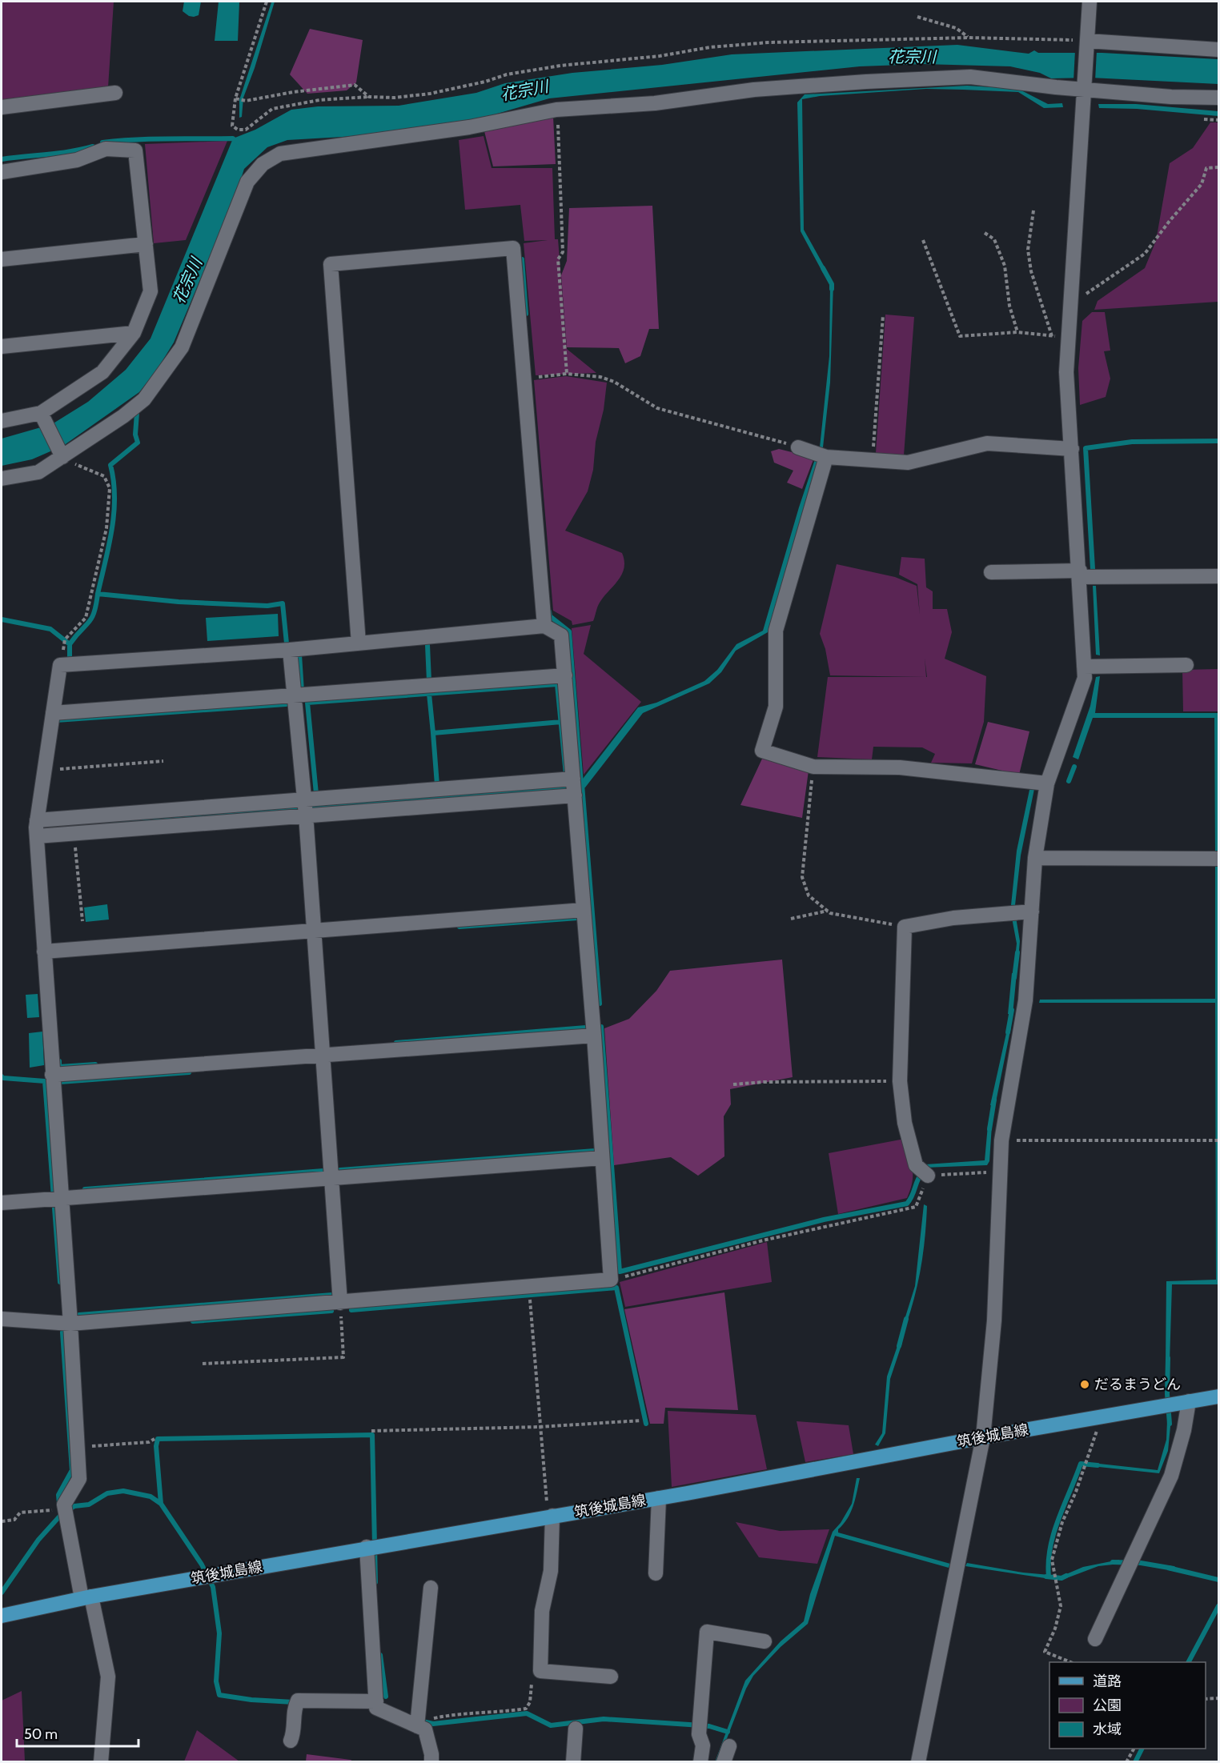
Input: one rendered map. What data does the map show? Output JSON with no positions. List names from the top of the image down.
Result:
{
  "streets": {
    "main road": ["筑後城島線"]
  },
  "water": ["花宗川"],
  "places": ["だるまうどん"],
  "legend": ["道路", "公園", "水域"],
  "scale_bar": "50 m"
}
